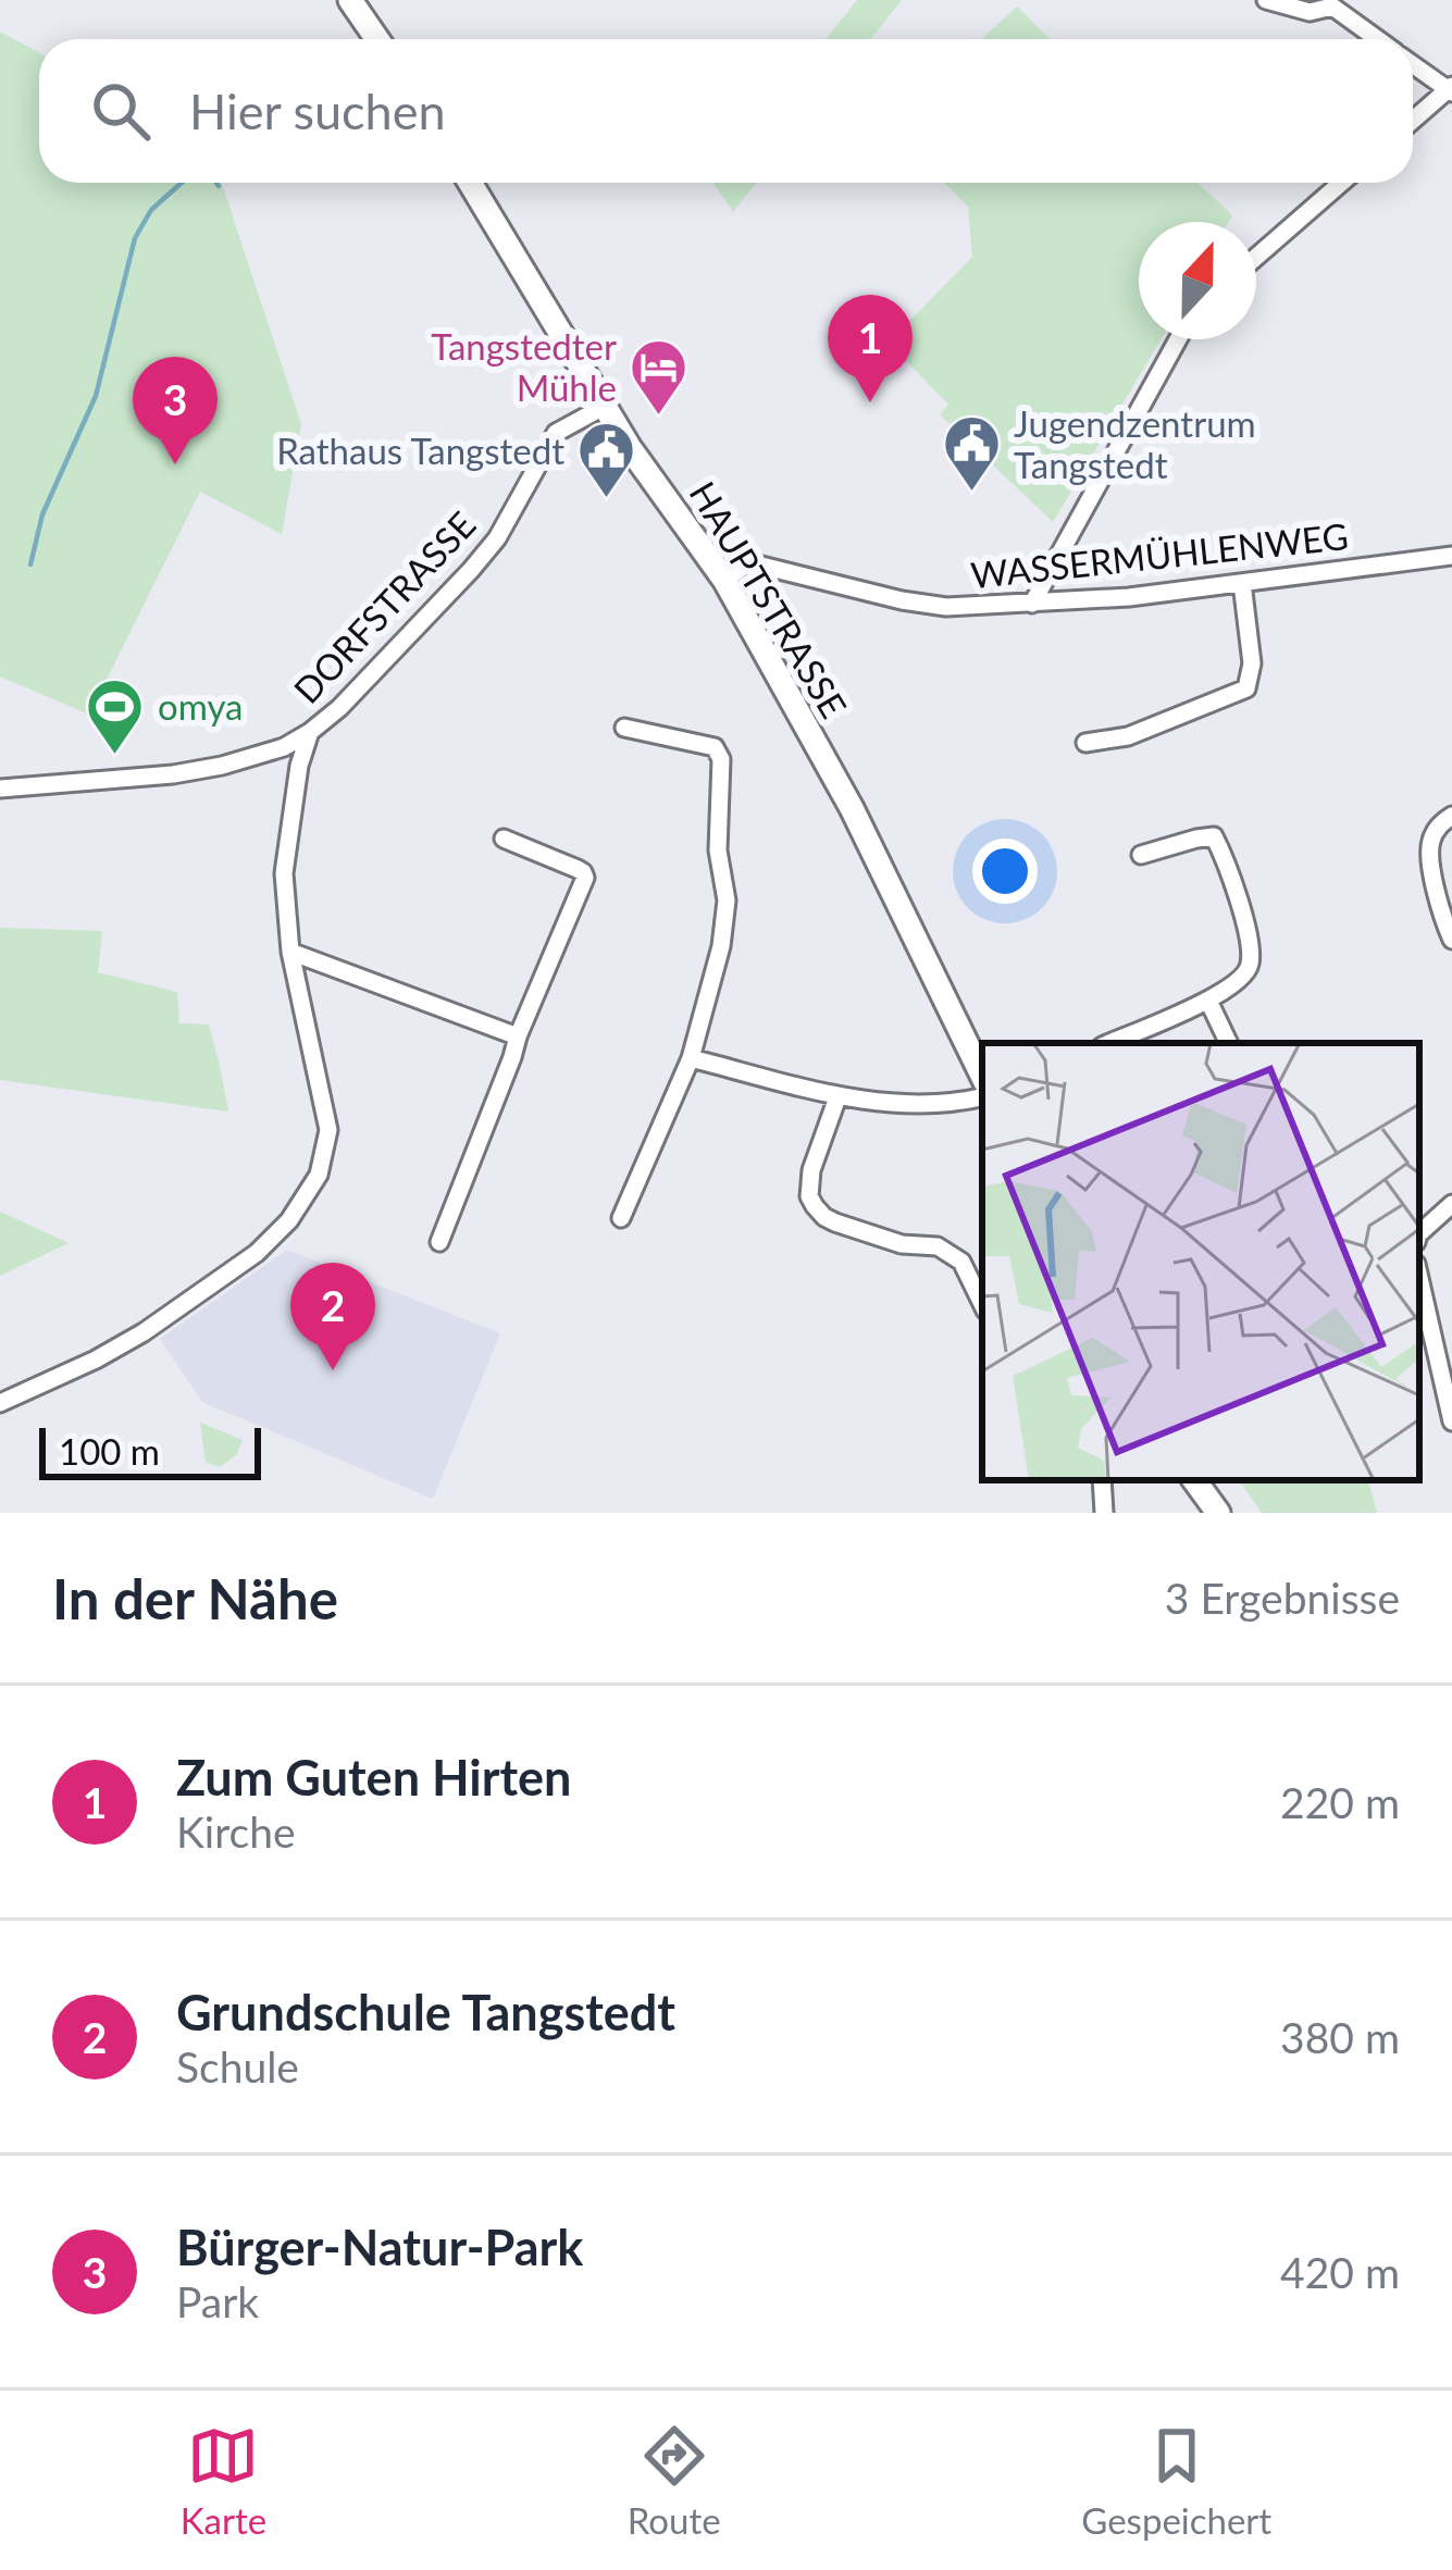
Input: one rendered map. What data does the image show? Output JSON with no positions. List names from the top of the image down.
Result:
{
  "streets": {
    "street": ["WASSERMÜHLENWEG", "HAUPTSTRASSE", "DORFSTRASSE"]
  },
  "crossings": [
    ["WASSERMÜHLENWEG", "HAUPTSTRASSE"],
    ["HAUPTSTRASSE", "DORFSTRASSE"]
  ],
  "places": {
    "hotel": ["Tangstedter Mühle"],
    "public building": ["Jugendzentrum Tangstedt", "Rathaus Tangstedt"],
    "sports": ["omya"]
  },
  "scale_bar": "100 m",
  "north": "top",
  "page": {
    "search": "Hier suchen",
    "pins": ["1", "3", "2"],
    "scale": "100 m",
    "heading": ["In der Nähe", "3 Ergebnisse"],
    "list": [
      {
        "mark": "1",
        "name": "Zum Guten Hirten",
        "note": "Kirche",
        "value": "220 m"
      },
      {
        "mark": "2",
        "name": "Grundschule Tangstedt",
        "note": "Schule",
        "value": "380 m"
      },
      {
        "mark": "3",
        "name": "Bürger-Natur-Park",
        "note": "Park",
        "value": "420 m"
      }
    ],
    "nav": ["Karte", "Route", "Gespeichert"]
  }
}
